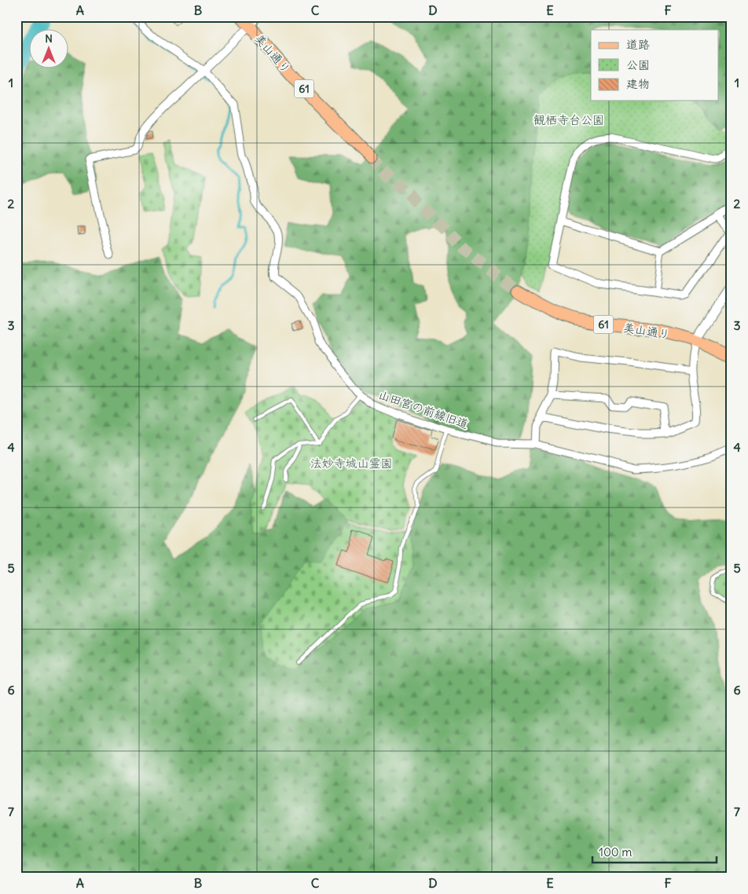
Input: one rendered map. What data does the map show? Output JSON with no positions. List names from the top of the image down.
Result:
{
  "streets": {
    "main road": ["美山通り", "61"],
    "street": ["山田宮の前線旧道"]
  },
  "parks": ["観栖寺台公園", "法妙寺城山霊園"],
  "legend": ["道路", "公園", "建物"],
  "scale_bar": "100 m",
  "north": "top",
  "grid": {
    "columns": [
      "A",
      "B",
      "C",
      "D",
      "E",
      "F"
    ],
    "rows": [
      "1",
      "2",
      "3",
      "4",
      "5",
      "6",
      "7"
    ]
  }
}
